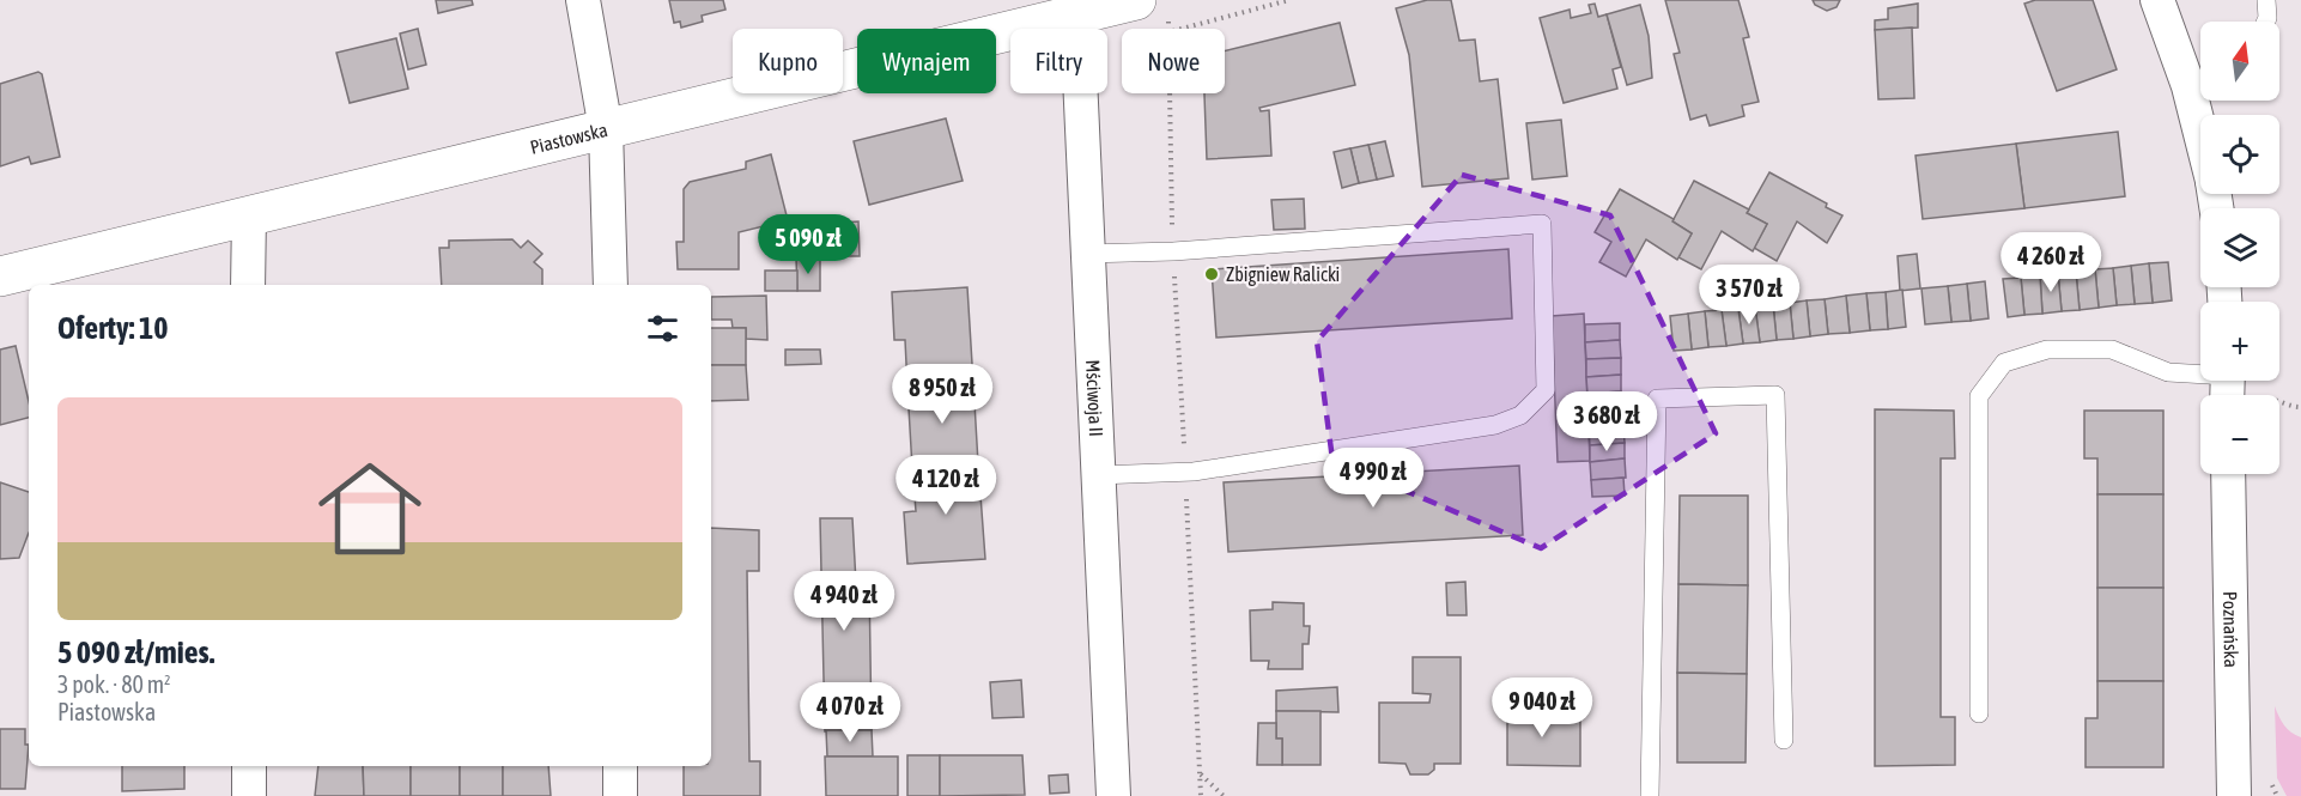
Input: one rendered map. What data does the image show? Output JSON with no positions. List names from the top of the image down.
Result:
{
  "streets": {
    "street": ["Piastowska", "Mściwoja II", "Poznańska"]
  },
  "crossings": [
    ["Piastowska", "Mściwoja II"]
  ],
  "places": ["Zbigniew Ralicki"],
  "north": "top",
  "page": {
    "map_buttons": ["+", "−"],
    "chip": [
      "Kupno",
      "Wynajem",
      "Filtry",
      "Nowe"
    ],
    "price": [
      "5 090 zł",
      "4 260 zł",
      "3 570 zł",
      "8 950 zł",
      "3 680 zł",
      "4 990 zł",
      "4 120 zł",
      "4 940 zł",
      "9 040 zł",
      "4 070 zł"
    ],
    "heading": "Oferty: 10",
    "list": [
      {
        "name": "5 090 zł/mies.",
        "note": "3 pok. · 80 m² · Piastowska"
      }
    ]
  }
}
